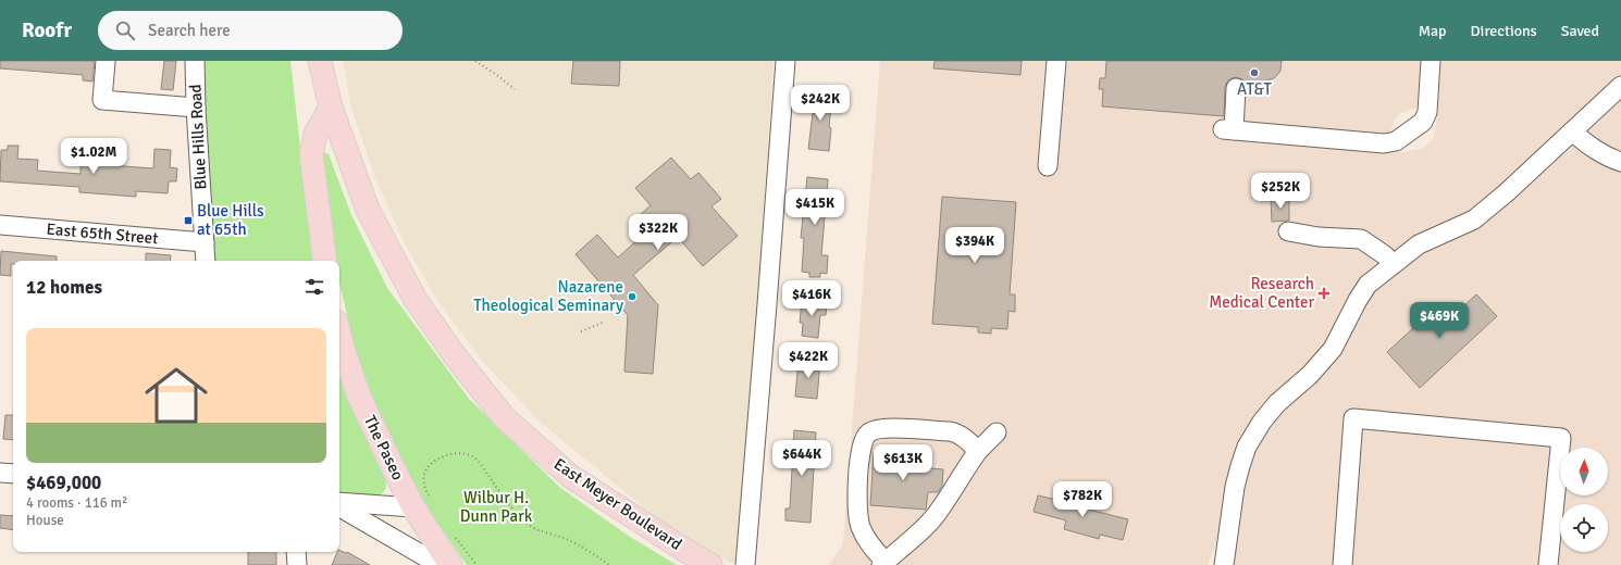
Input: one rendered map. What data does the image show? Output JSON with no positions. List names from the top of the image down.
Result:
{
  "streets": {
    "main road": ["The Paseo", "East Meyer Boulevard"],
    "street": ["Blue Hills Road", "East 65th Street"]
  },
  "crossings": [
    ["Blue Hills Road", "East 65th Street"]
  ],
  "parks": ["Wilbur H. Dunn Park"],
  "places": {
    "other": ["AT&T", "Nazarene Theological Seminary"],
    "transit": ["Blue Hills at 65th"],
    "health": ["Research Medical Center"]
  },
  "north": "top",
  "page": {
    "header": "Roofr",
    "search": "Search here",
    "nav": ["Map", "Directions", "Saved"],
    "price": [
      "$242K",
      "$1.02M",
      "$252K",
      "$415K",
      "$322K",
      "$394K",
      "$416K",
      "$469K",
      "$422K",
      "$644K",
      "$613K",
      "$782K"
    ],
    "heading": "12 homes",
    "list": [
      {
        "name": "$469,000",
        "note": "4 rooms · 116 m² · House"
      }
    ]
  }
}
